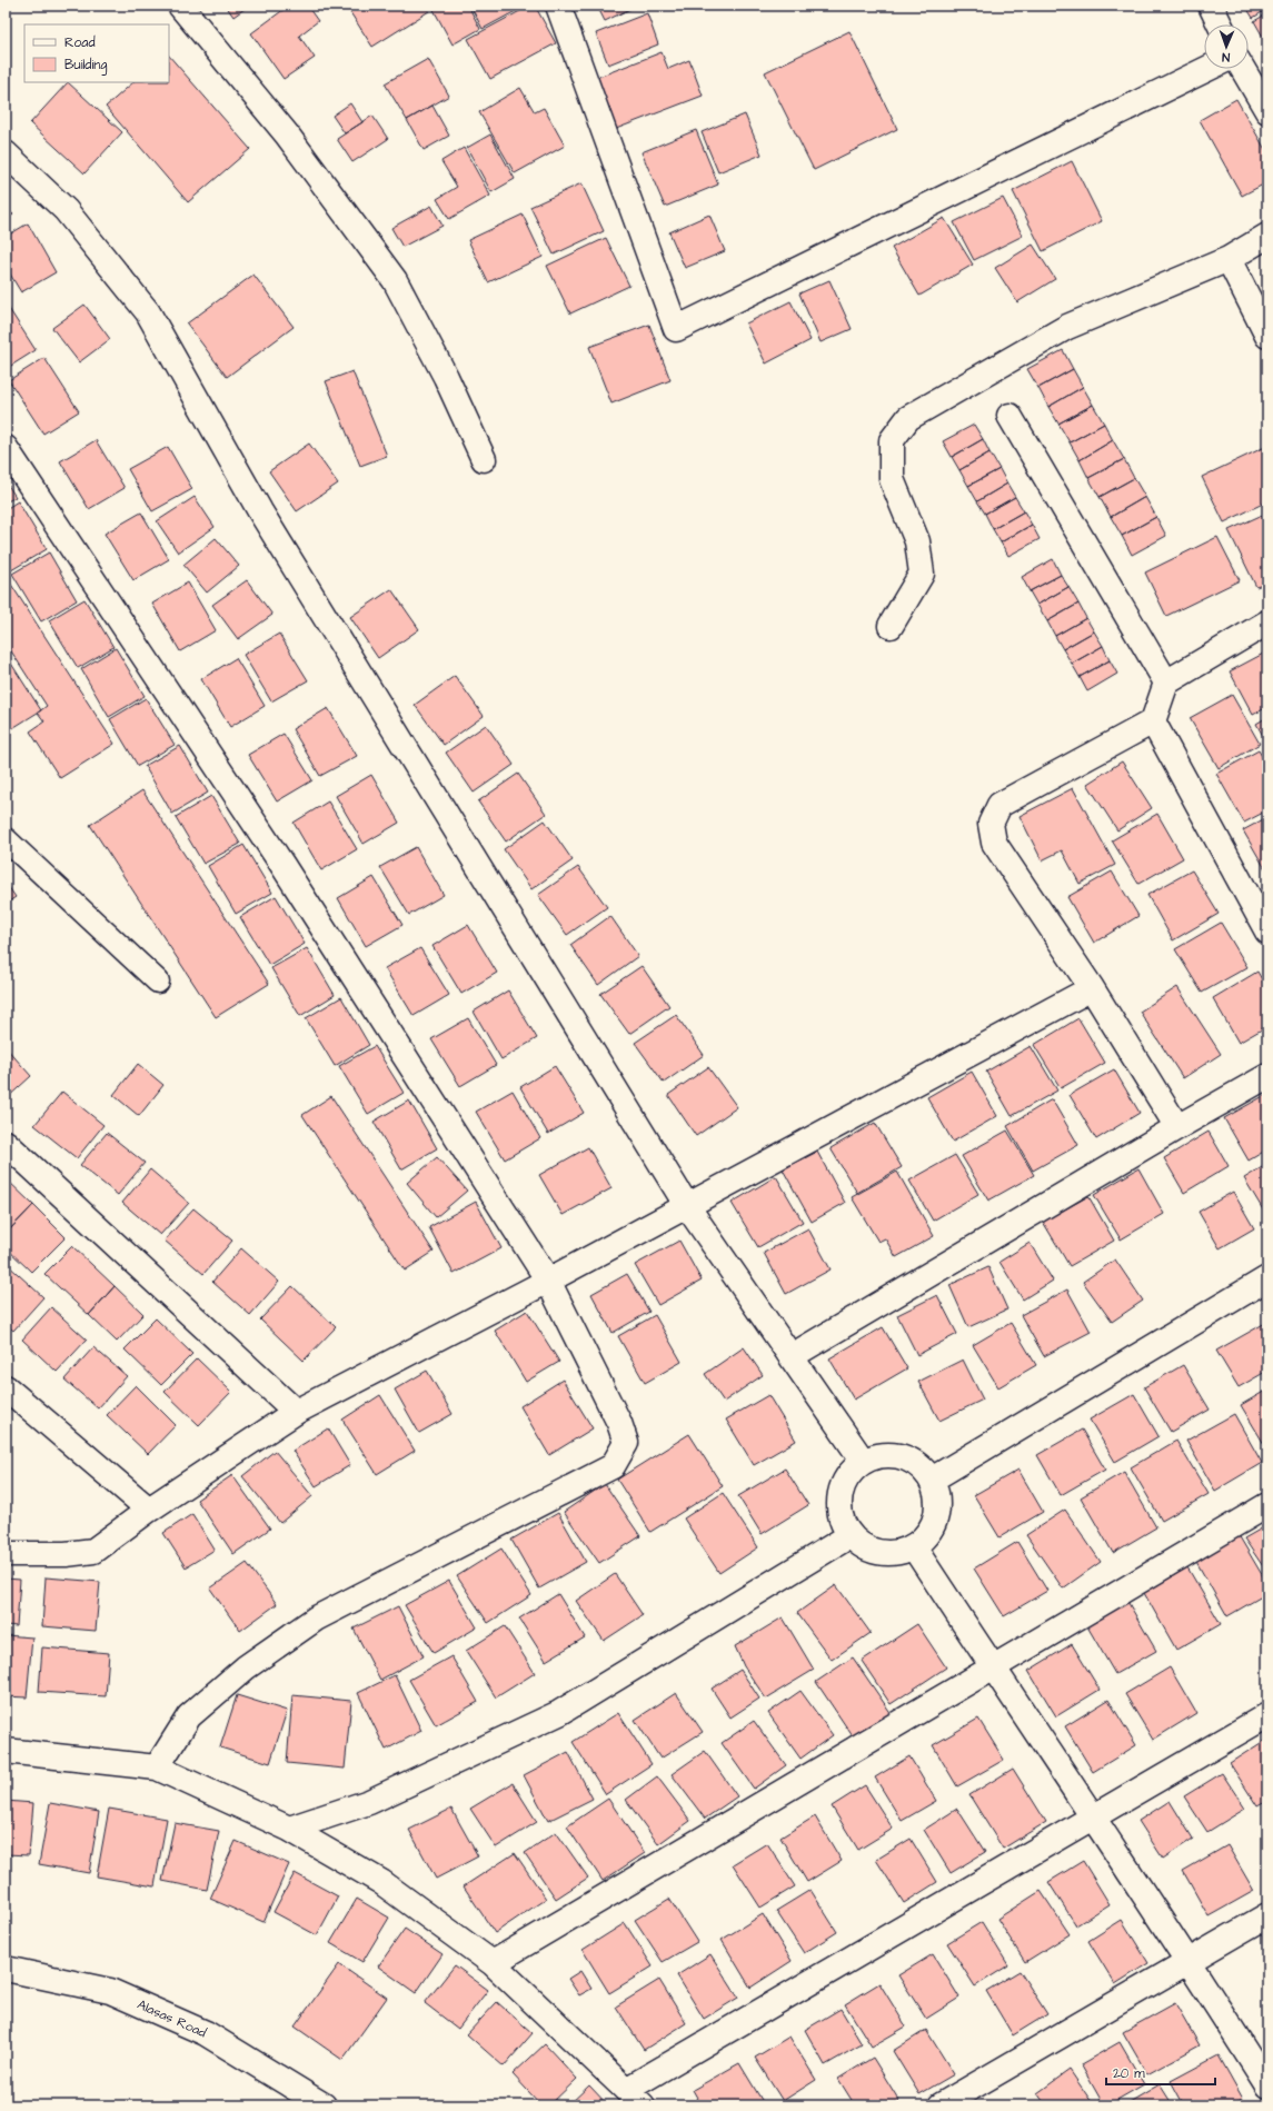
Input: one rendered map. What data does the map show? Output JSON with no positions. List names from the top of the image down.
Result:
{
  "streets": {
    "street": ["Alasas Road"]
  },
  "legend": ["Road", "Building"],
  "scale_bar": "20 m",
  "north": "bottom"
}
